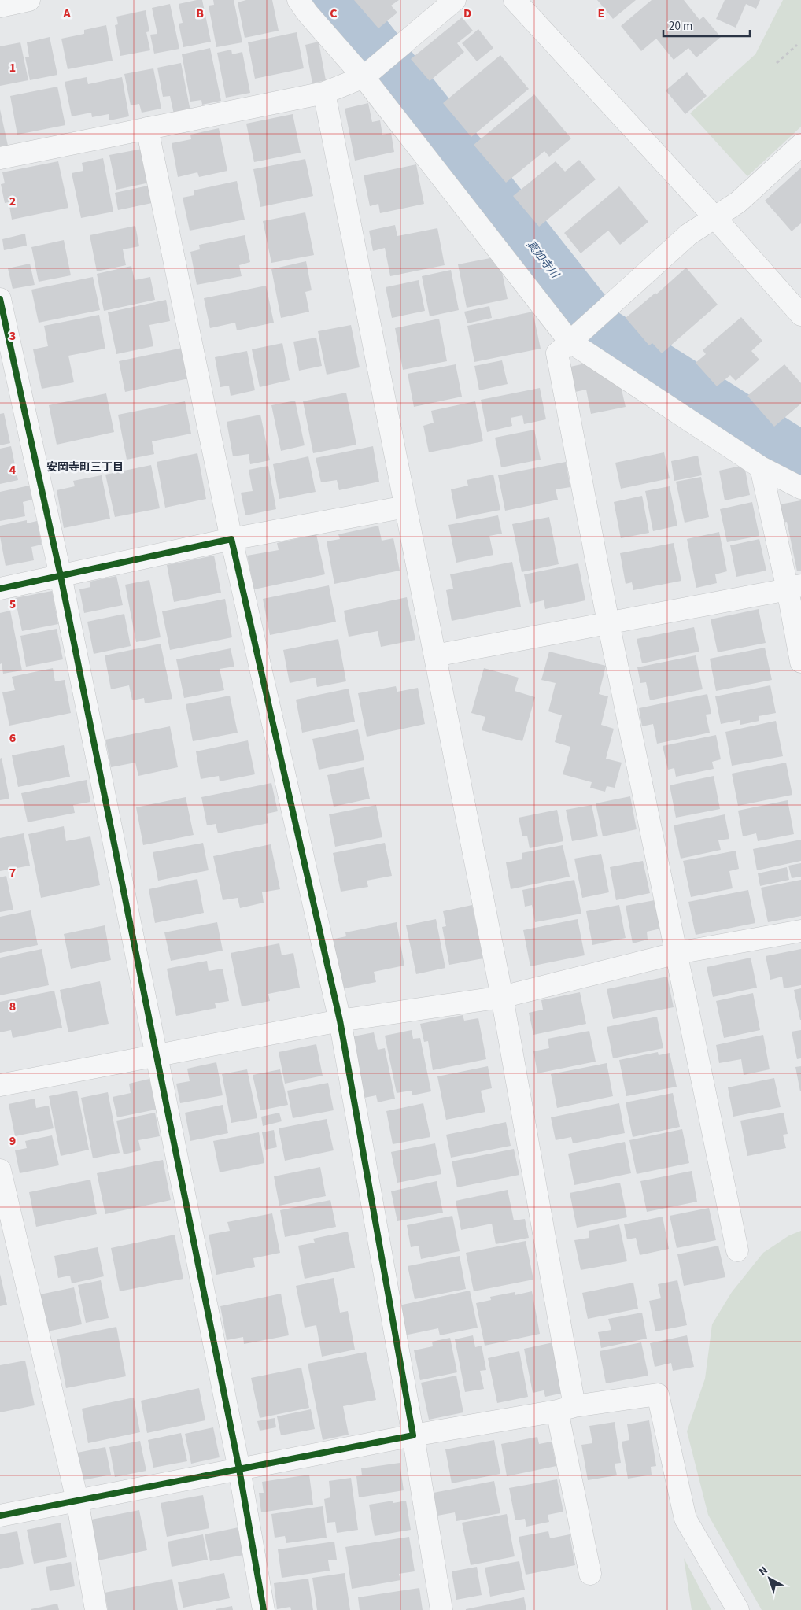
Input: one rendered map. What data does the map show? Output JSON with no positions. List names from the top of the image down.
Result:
{
  "districts": ["安岡寺町三丁目"],
  "water": ["真如寺川"],
  "scale_bar": "20 m",
  "north": "top left",
  "grid": {
    "columns": [
      "A",
      "B",
      "C",
      "D",
      "E"
    ],
    "rows": [
      "1",
      "2",
      "3",
      "4",
      "5",
      "6",
      "7",
      "8",
      "9"
    ]
  }
}
